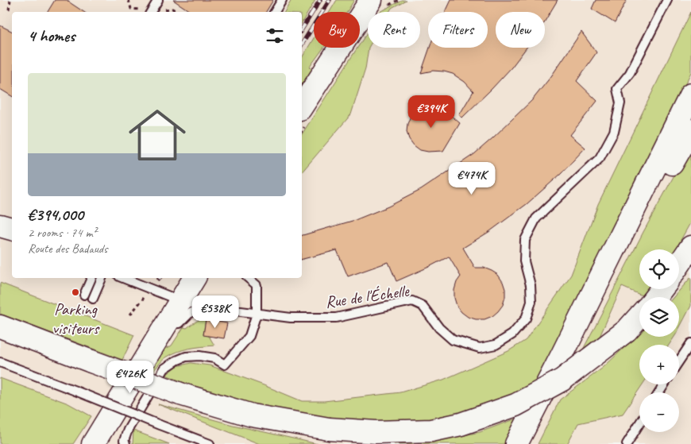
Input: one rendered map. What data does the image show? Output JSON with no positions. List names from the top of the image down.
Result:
{
  "streets": {
    "lane": ["Rue de l'Échelle"]
  },
  "places": ["Parking visiteurs"],
  "page": {
    "chip": [
      "Buy",
      "Rent",
      "Filters",
      "New"
    ],
    "heading": "4 homes",
    "list": [
      {
        "name": "€394,000",
        "note": "2 rooms · 74 m² · Route des Badauds"
      }
    ],
    "price": [
      "€394K",
      "€474K",
      "€538K",
      "€426K"
    ],
    "map_buttons": ["+", "−"]
  }
}
